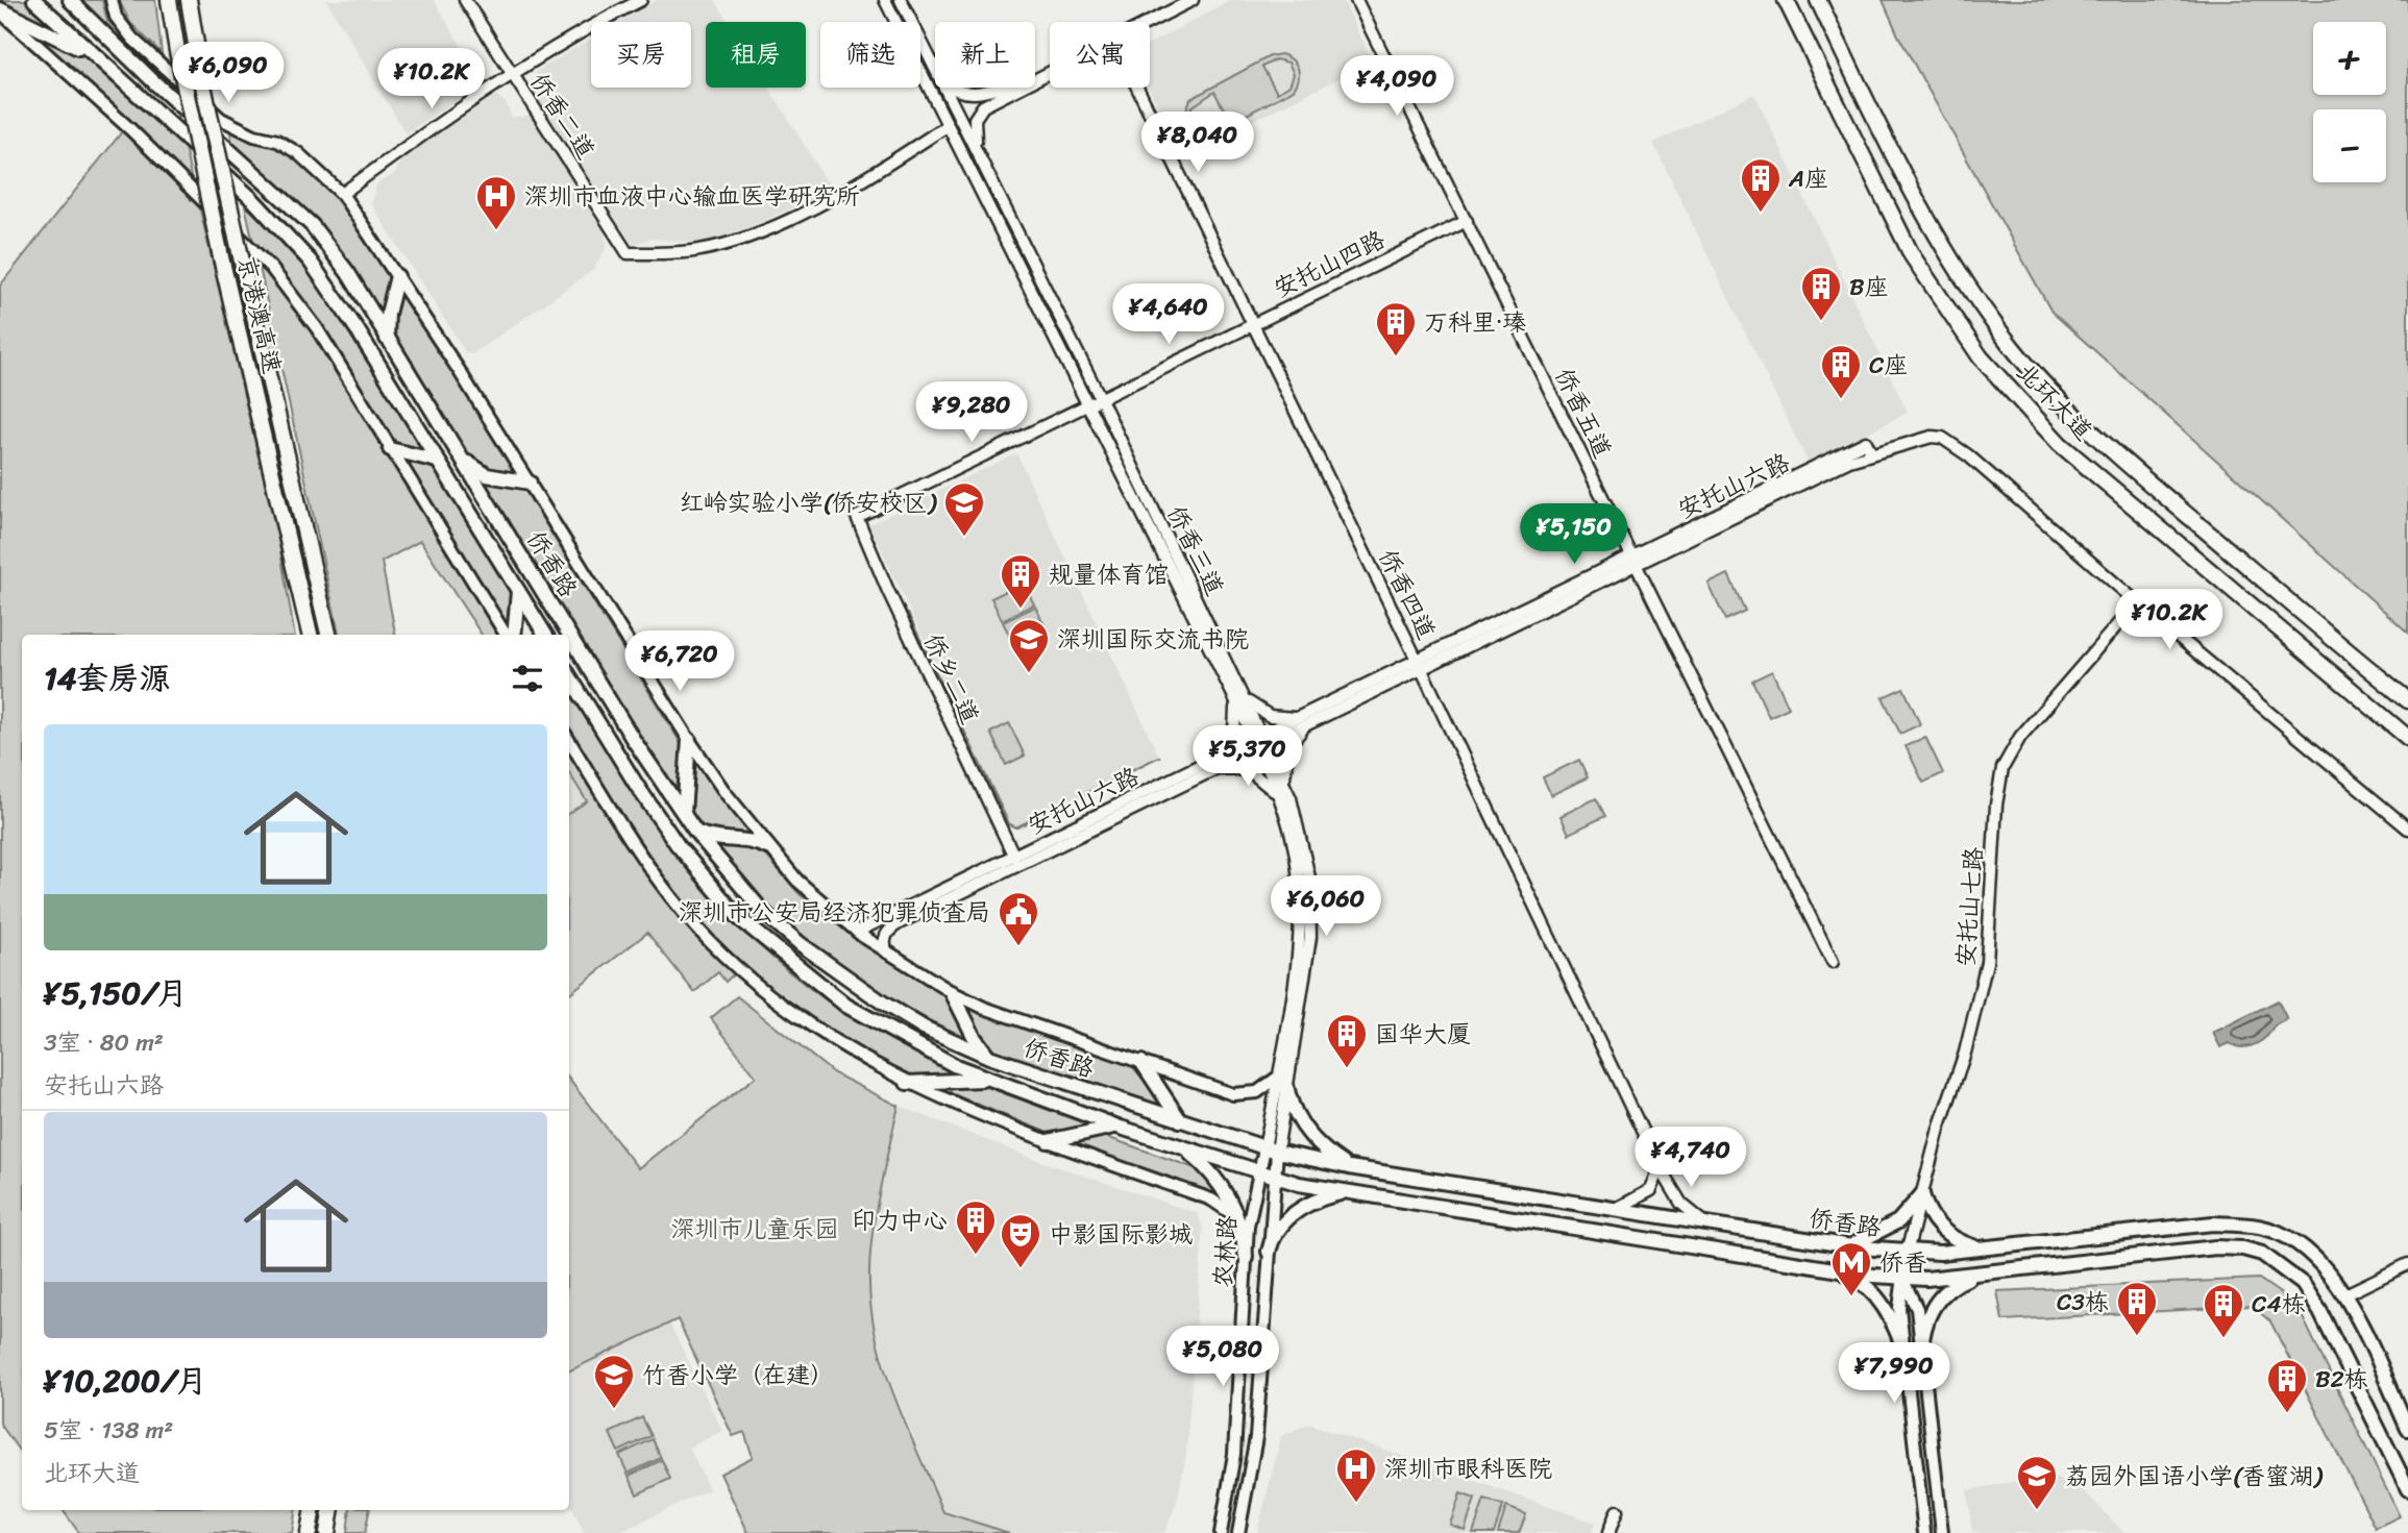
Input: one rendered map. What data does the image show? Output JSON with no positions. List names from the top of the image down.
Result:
{
  "streets": {
    "highway": ["京港澳高速", "北环大道"],
    "main road": ["侨香路", "农林路"],
    "street": [
      "侨香二道",
      "安托山四路",
      "侨香五道",
      "安托山六路",
      "侨香三道",
      "侨香四道",
      "侨乡二道",
      "安托山七路"
    ]
  },
  "crossings": [
    ["侨香二道", "侨香三道"],
    ["安托山四路", "侨香五道"],
    ["安托山四路", "侨香三道"],
    ["安托山四路", "侨香四道"],
    ["安托山四路", "侨乡二道"],
    ["侨香五道", "安托山六路"],
    ["安托山六路", "侨香三道"],
    ["安托山六路", "侨香四道"],
    ["安托山六路", "侨乡二道"],
    ["安托山六路", "安托山七路"],
    ["侨香三道", "侨香路"],
    ["侨香三道", "农林路"],
    ["侨香路", "侨香四道"],
    ["侨香路", "安托山七路"],
    ["侨香路", "农林路"]
  ],
  "parks": ["深圳市儿童乐园"],
  "places": {
    "building": [
      "A座",
      "B座",
      "万科里·瑧",
      "C座",
      "规量体育馆",
      "国华大厦",
      "印力中心",
      "C3栋",
      "C4栋",
      "B2栋"
    ],
    "hospital": ["深圳市血液中心输血医学研究所", "深圳市眼科医院"],
    "school or university": [
      "红岭实验小学(侨安校区)",
      "深圳国际交流书院",
      "竹香小学（在建）",
      "荔园外国语小学(香蜜湖)"
    ],
    "public building": ["深圳市公安局经济犯罪侦查局"],
    "theatre": ["中影国际影城"],
    "metro station": ["侨香"]
  },
  "page": {
    "map_buttons": ["+", "−"],
    "chip": [
      "买房",
      "租房",
      "筛选",
      "新上",
      "公寓"
    ],
    "price": [
      "¥6,090",
      "¥10.2K",
      "¥4,090",
      "¥8,040",
      "¥4,640",
      "¥9,280",
      "¥5,150",
      "¥10.2K",
      "¥6,720",
      "¥5,370",
      "¥6,060",
      "¥4,740",
      "¥5,080",
      "¥7,990"
    ],
    "heading": "14套房源",
    "list": [
      {
        "name": "¥5,150/月",
        "note": "3室 · 80 m² · 安托山六路"
      },
      {
        "name": "¥10,200/月",
        "note": "5室 · 138 m² · 北环大道"
      }
    ]
  }
}
